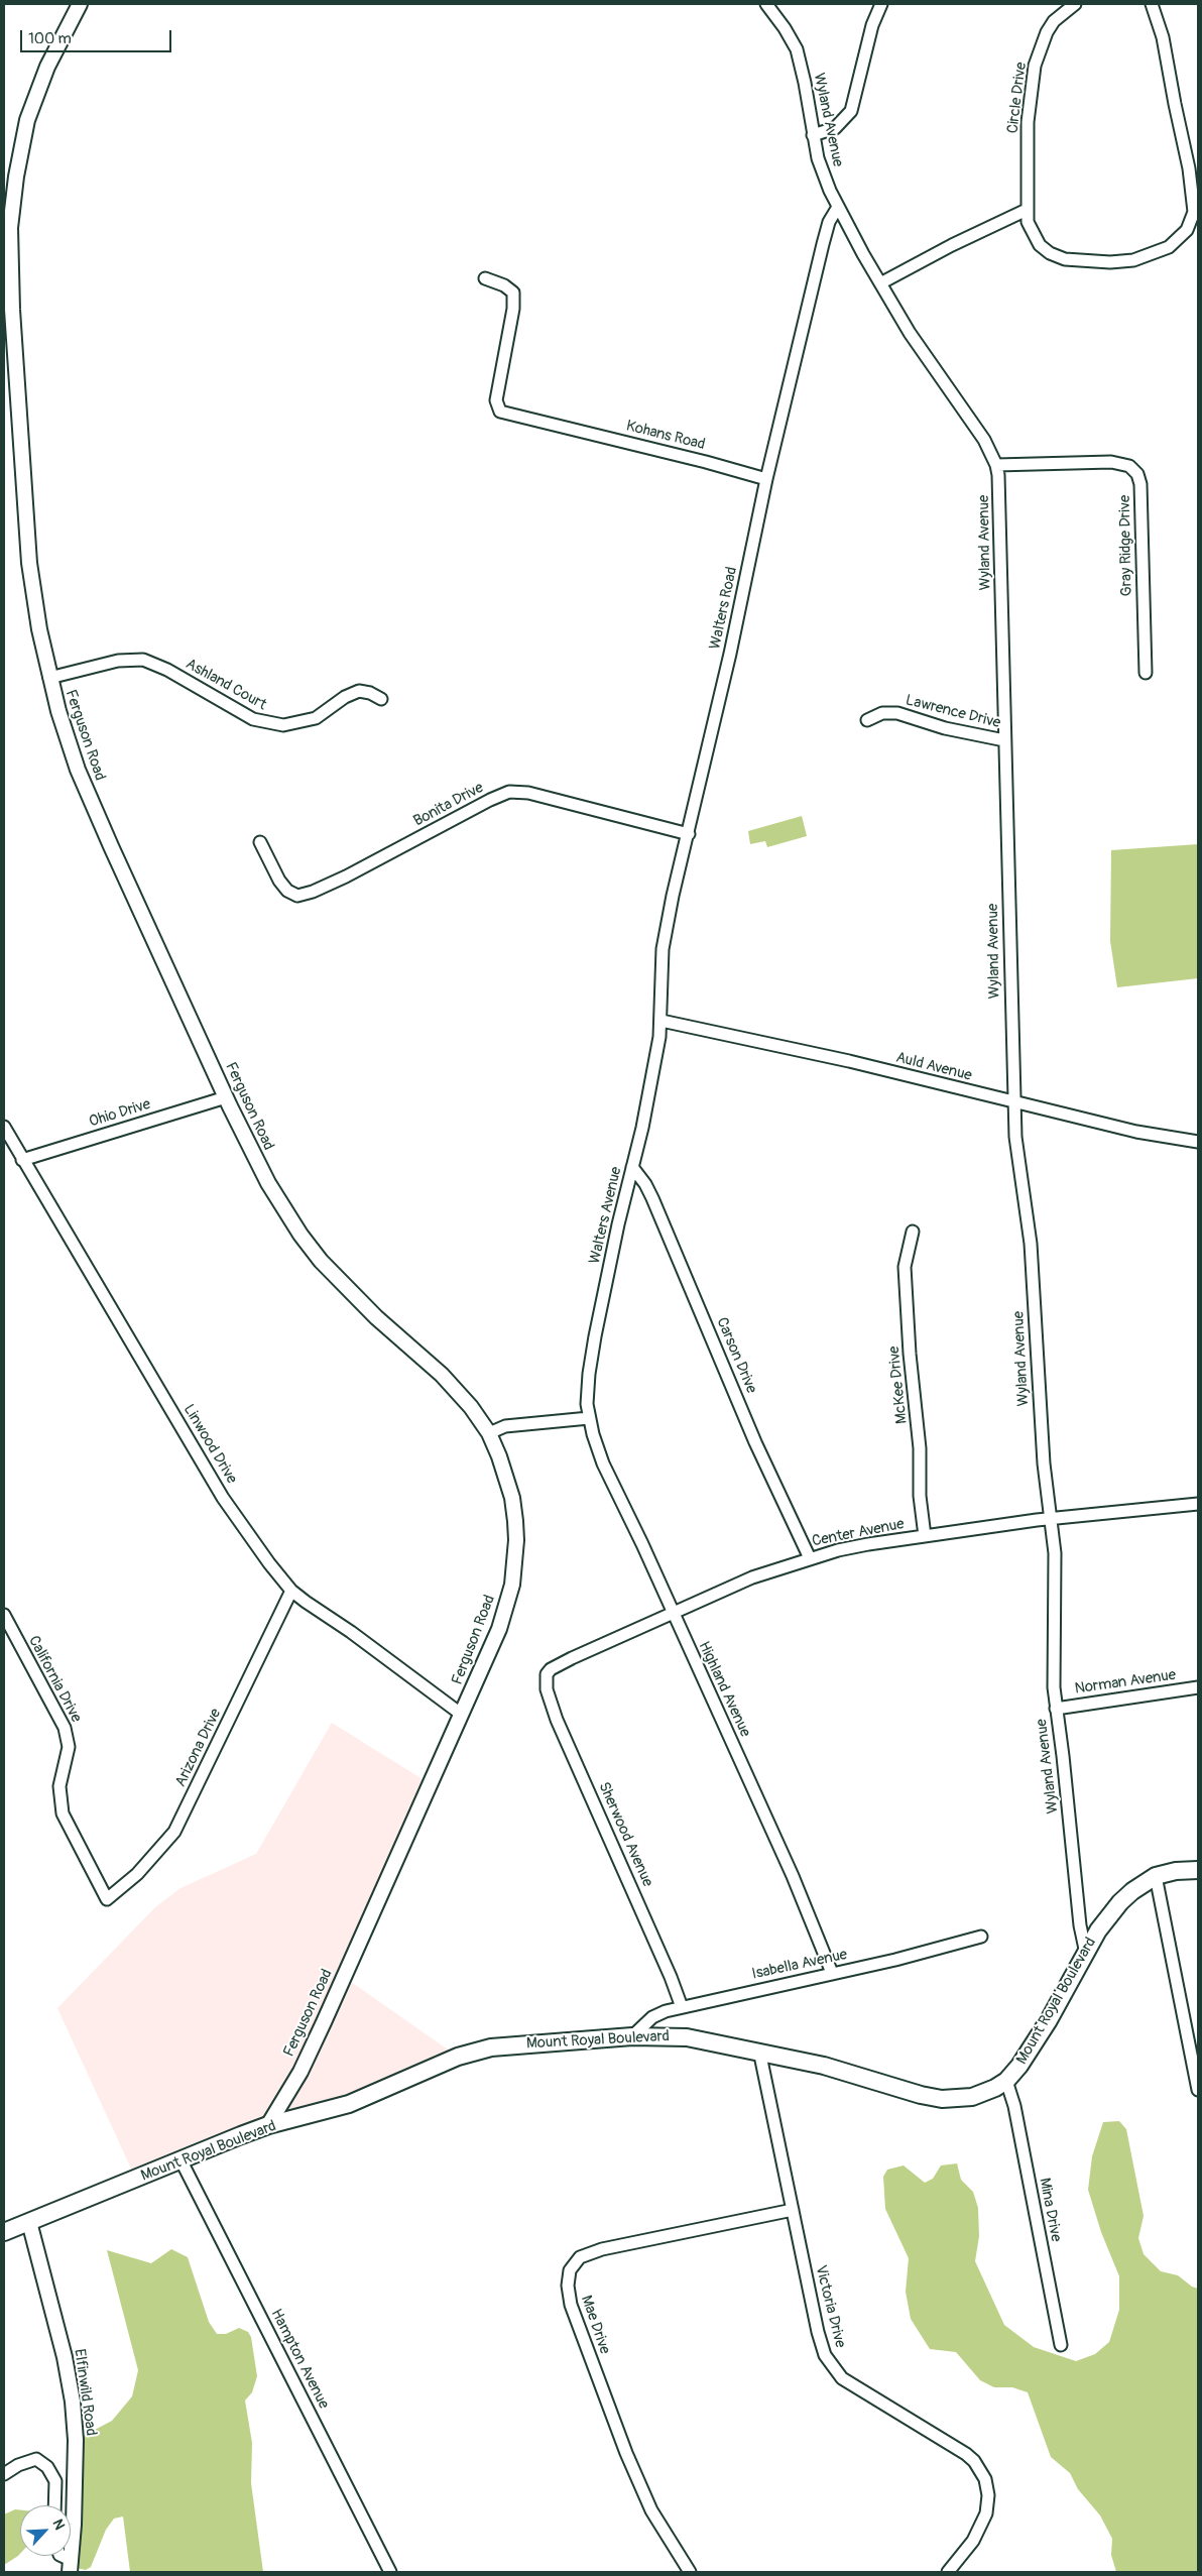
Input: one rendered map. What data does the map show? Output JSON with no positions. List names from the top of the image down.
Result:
{
  "streets": {
    "main road": ["Mount Royal Boulevard"],
    "street": [
      "Circle Drive",
      "Wyland Avenue",
      "Kohans Road",
      "Gray Ridge Drive",
      "Walters Road",
      "Ashland Court",
      "Lawrence Drive",
      "Ferguson Road",
      "Bonita Drive",
      "Auld Avenue",
      "Ohio Drive",
      "Walters Avenue",
      "Carson Drive",
      "McKee Drive",
      "Linwood Drive",
      "Center Avenue",
      "California Drive",
      "Norman Avenue",
      "Highland Avenue",
      "Arizona Drive",
      "Sherwood Avenue",
      "Isabella Avenue",
      "Mina Drive",
      "Victoria Drive",
      "Mae Drive",
      "Hampton Avenue",
      "Elfinwild Road"
    ]
  },
  "crossings": [
    ["Wyland Avenue", "Gray Ridge Drive"],
    ["Wyland Avenue", "Walters Road"],
    ["Wyland Avenue", "Lawrence Drive"],
    ["Wyland Avenue", "Auld Avenue"],
    ["Wyland Avenue", "Center Avenue"],
    ["Wyland Avenue", "Norman Avenue"],
    ["Wyland Avenue", "Mount Royal Boulevard"],
    ["Kohans Road", "Walters Road"],
    ["Walters Road", "Bonita Drive"],
    ["Walters Road", "Auld Avenue"],
    ["Walters Road", "Walters Avenue"],
    ["Ashland Court", "Ferguson Road"],
    ["Ferguson Road", "Ohio Drive"],
    ["Ferguson Road", "Linwood Drive"],
    ["Ferguson Road", "Mount Royal Boulevard"],
    ["Auld Avenue", "Walters Avenue"],
    ["Ohio Drive", "Linwood Drive"],
    ["Walters Avenue", "Carson Drive"],
    ["Walters Avenue", "Highland Avenue"],
    ["Carson Drive", "Center Avenue"],
    ["McKee Drive", "Center Avenue"],
    ["Linwood Drive", "Arizona Drive"],
    ["Center Avenue", "Highland Avenue"],
    ["Center Avenue", "Sherwood Avenue"],
    ["California Drive", "Arizona Drive"],
    ["Highland Avenue", "Isabella Avenue"],
    ["Sherwood Avenue", "Isabella Avenue"],
    ["Isabella Avenue", "Mount Royal Boulevard"],
    ["Mount Royal Boulevard", "Mina Drive"],
    ["Mount Royal Boulevard", "Victoria Drive"],
    ["Mount Royal Boulevard", "Hampton Avenue"],
    ["Mount Royal Boulevard", "Elfinwild Road"],
    ["Victoria Drive", "Mae Drive"]
  ],
  "scale_bar": "100 m",
  "north": "top right"
}
